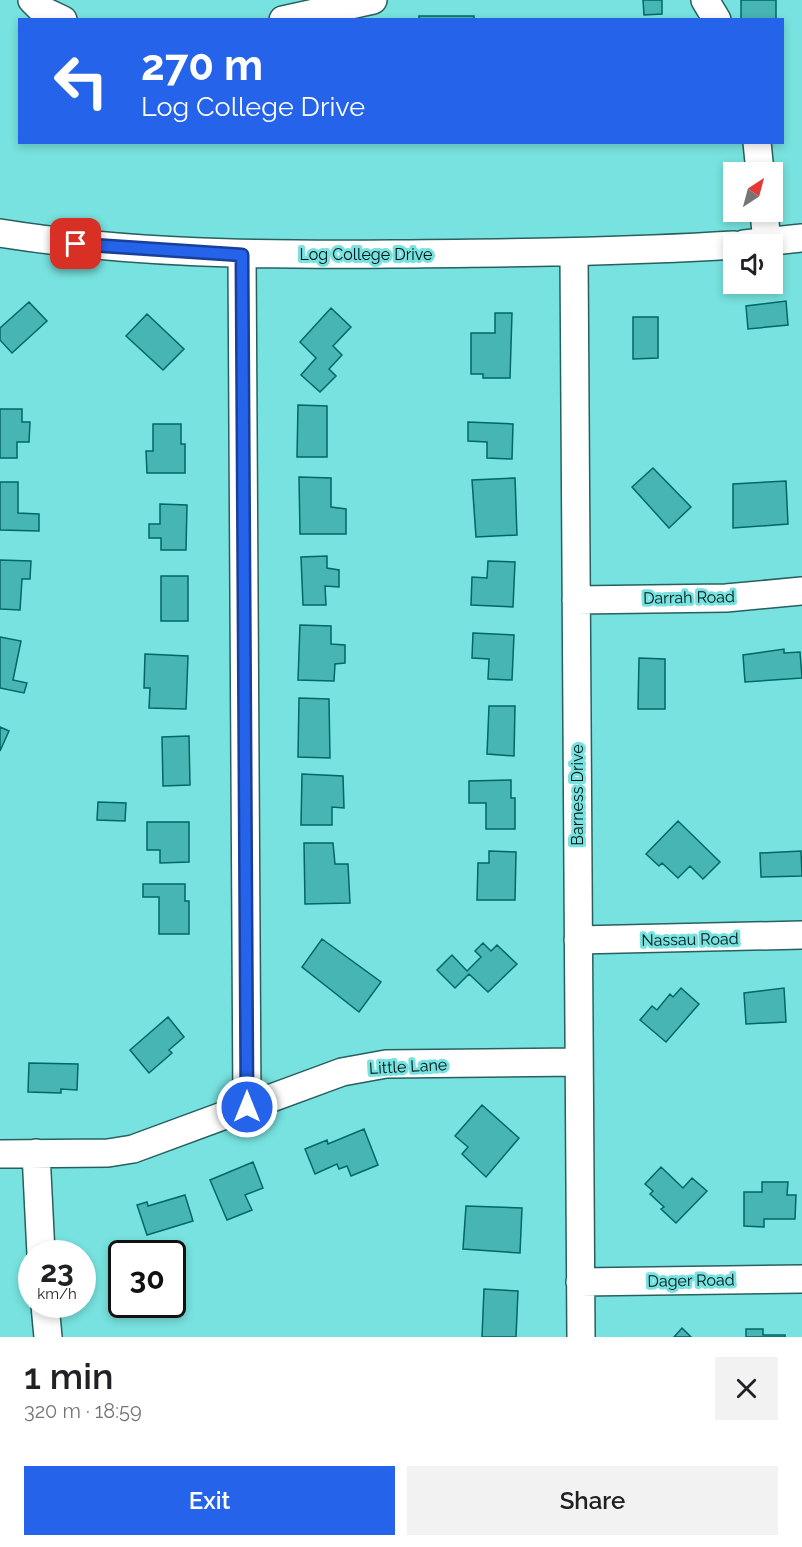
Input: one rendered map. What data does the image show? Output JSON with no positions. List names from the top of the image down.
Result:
{
  "streets": {
    "street": [
      "Log College Drive",
      "Darrah Road",
      "Barness Drive",
      "Nassau Road",
      "Little Lane",
      "Dager Road"
    ]
  },
  "crossings": [
    ["Log College Drive", "Barness Drive"],
    ["Darrah Road", "Barness Drive"],
    ["Barness Drive", "Nassau Road"],
    ["Barness Drive", "Little Lane"],
    ["Barness Drive", "Dager Road"]
  ],
  "north": "top right",
  "page": {
    "turn": ["270 m", "Log College Drive"],
    "speed": "23 km/h",
    "limit": "30",
    "heading": ["1 min", "320 m · 18:59"],
    "buttons": ["Exit", "Share"]
  }
}
